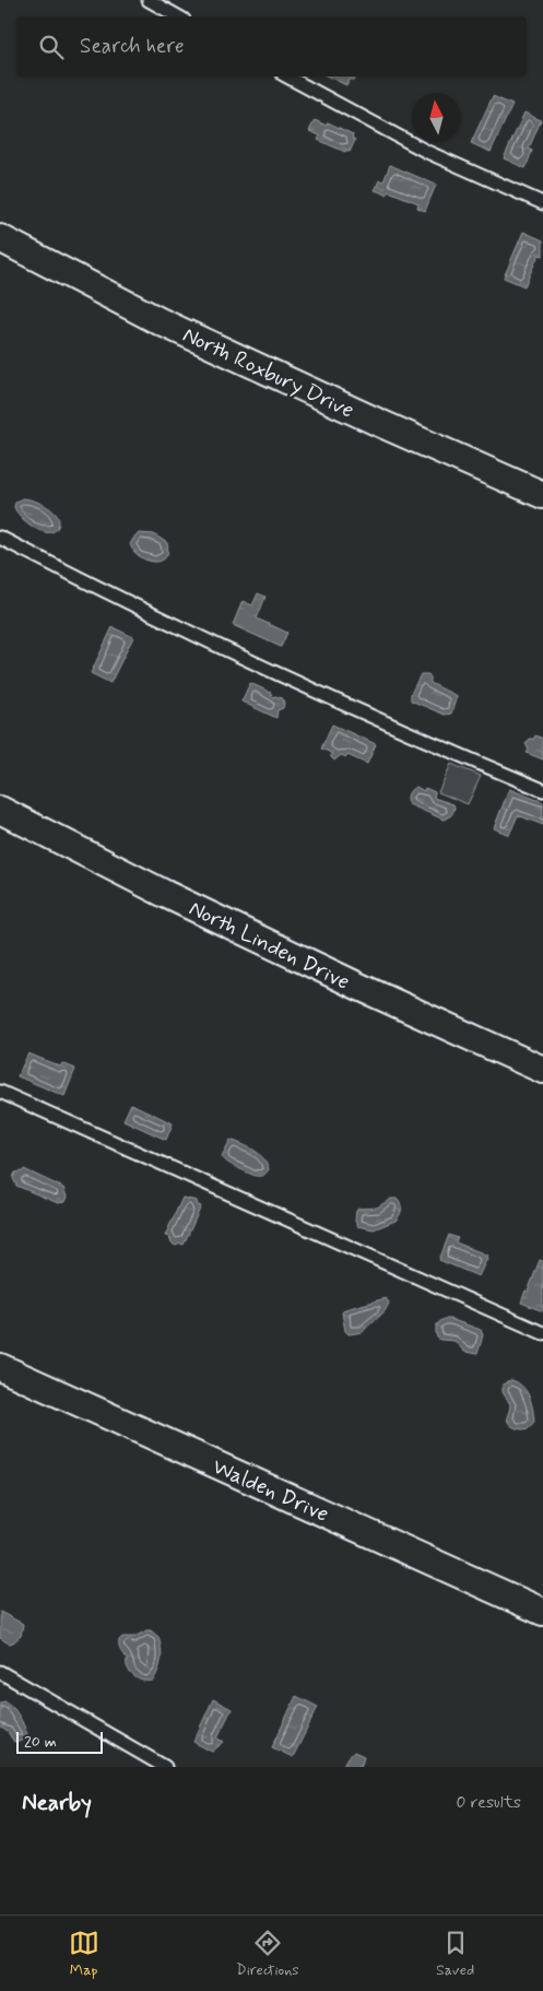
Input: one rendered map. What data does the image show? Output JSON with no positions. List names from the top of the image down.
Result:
{
  "streets": {
    "street": ["North Roxbury Drive", "North Linden Drive", "Walden Drive"]
  },
  "scale_bar": "20 m",
  "north": "top",
  "page": {
    "search": "Search here",
    "scale": "20 m",
    "heading": ["Nearby", "0 results"],
    "nav": ["Map", "Directions", "Saved"]
  }
}
